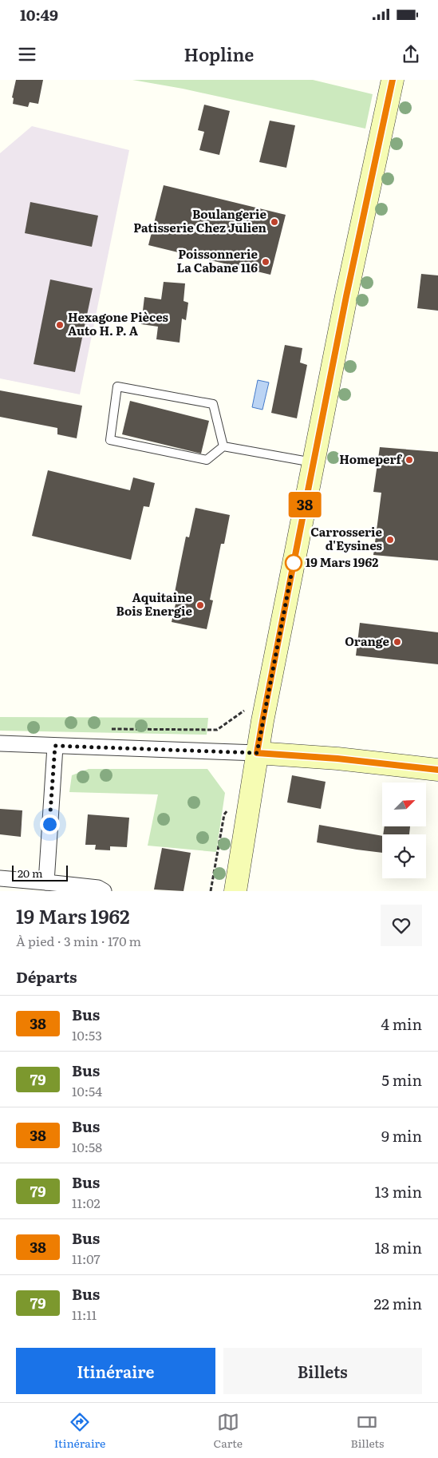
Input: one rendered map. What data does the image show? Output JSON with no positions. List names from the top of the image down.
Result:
{
  "places": [
    "Boulangerie Patisserie Chez Julien",
    "Poissonnerie La Cabane 116",
    "Hexagone Pièces Auto H. P. A",
    "Homeperf",
    "Carrosserie d'Eysines",
    "19 Mars 1962",
    "Aquitaine Bois Energie",
    "Orange"
  ],
  "lines": ["bus line 38"],
  "scale_bar": "20 m",
  "north": "top right",
  "page": {
    "status": "10:49",
    "header": "Hopline",
    "on_map": "38",
    "scale": "20 m",
    "heading": [
      ["19 Mars 1962", "À pied · 3 min · 170 m"],
      "Départs"
    ],
    "list": [
      {
        "mark": "38",
        "name": "Bus",
        "note": "10:53",
        "value": "4 min"
      },
      {
        "mark": "79",
        "name": "Bus",
        "note": "10:54",
        "value": "5 min"
      },
      {
        "mark": "38",
        "name": "Bus",
        "note": "10:58",
        "value": "9 min"
      },
      {
        "mark": "79",
        "name": "Bus",
        "note": "11:02",
        "value": "13 min"
      },
      {
        "mark": "38",
        "name": "Bus",
        "note": "11:07",
        "value": "18 min"
      },
      {
        "mark": "79",
        "name": "Bus",
        "note": "11:11",
        "value": "22 min"
      }
    ],
    "buttons": ["Itinéraire", "Billets"],
    "tabs": ["Itinéraire", "Carte", "Billets"]
  }
}
